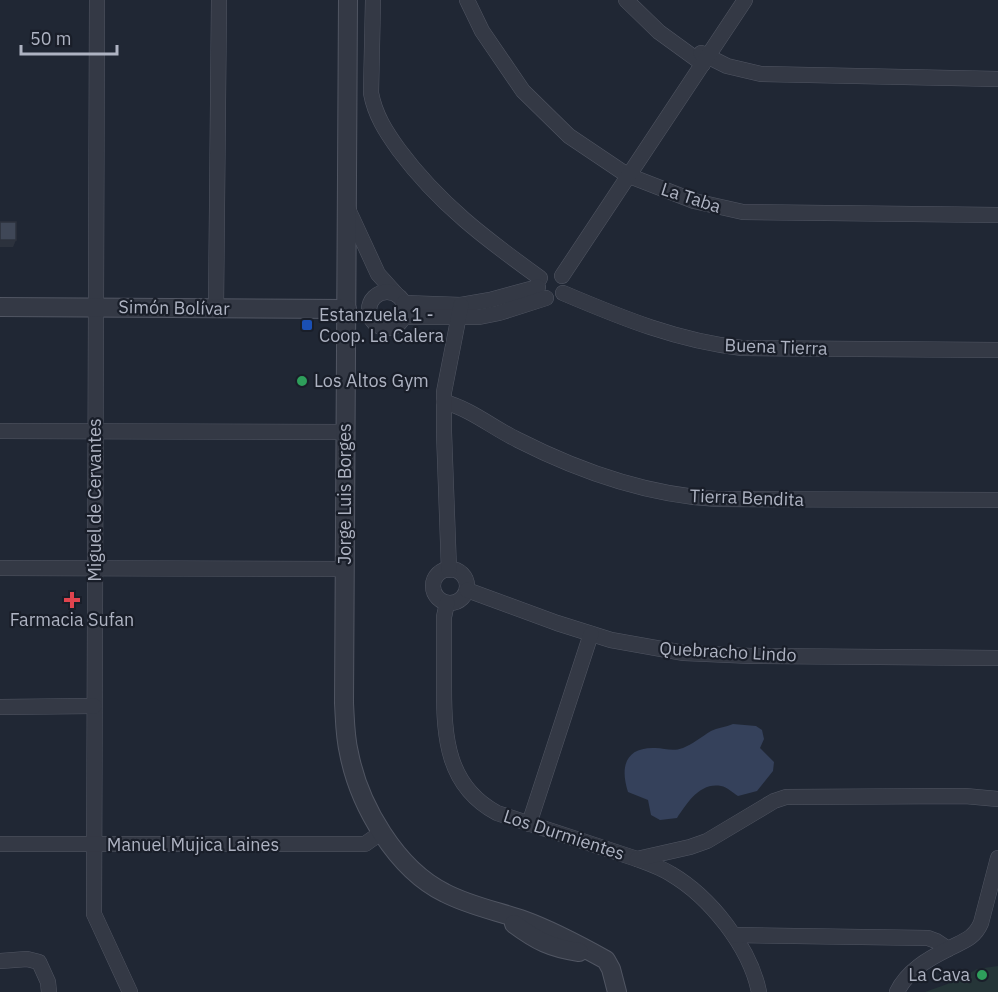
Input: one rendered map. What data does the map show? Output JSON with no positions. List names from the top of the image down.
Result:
{
  "streets": {
    "street": [
      "La Taba",
      "Simón Bolívar",
      "Buena Tierra",
      "Jorge Luis Borges",
      "Tierra Bendita",
      "Miguel de Cervantes",
      "Quebracho Lindo",
      "Los Durmientes",
      "Manuel Mujica Laines"
    ]
  },
  "crossings": [
    ["Simón Bolívar", "Jorge Luis Borges"],
    ["Simón Bolívar", "Miguel de Cervantes"],
    ["Jorge Luis Borges", "Manuel Mujica Laines"],
    ["Miguel de Cervantes", "Manuel Mujica Laines"],
    ["Quebracho Lindo", "Los Durmientes"]
  ],
  "places": {
    "transit": ["Estanzuela 1 - Coop. La Calera"],
    "other": ["Los Altos Gym", "La Cava"],
    "health": ["Farmacia Sufan"]
  },
  "scale_bar": "50 m"
}
